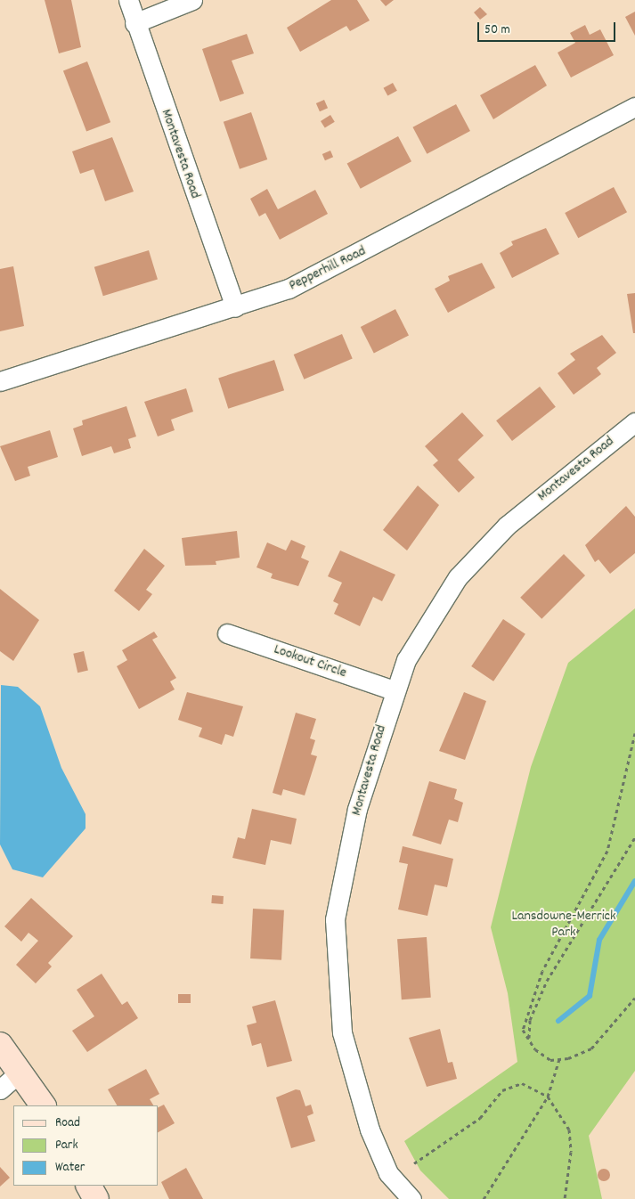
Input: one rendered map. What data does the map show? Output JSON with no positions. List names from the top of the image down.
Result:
{
  "streets": {
    "street": ["Montavesta Road", "Pepperhill Road", "Lookout Circle"]
  },
  "crossings": [
    ["Montavesta Road", "Pepperhill Road"],
    ["Montavesta Road", "Lookout Circle"]
  ],
  "parks": ["Lansdowne-Merrick Park"],
  "legend": ["Road", "Park", "Water"],
  "scale_bar": "50 m"
}
